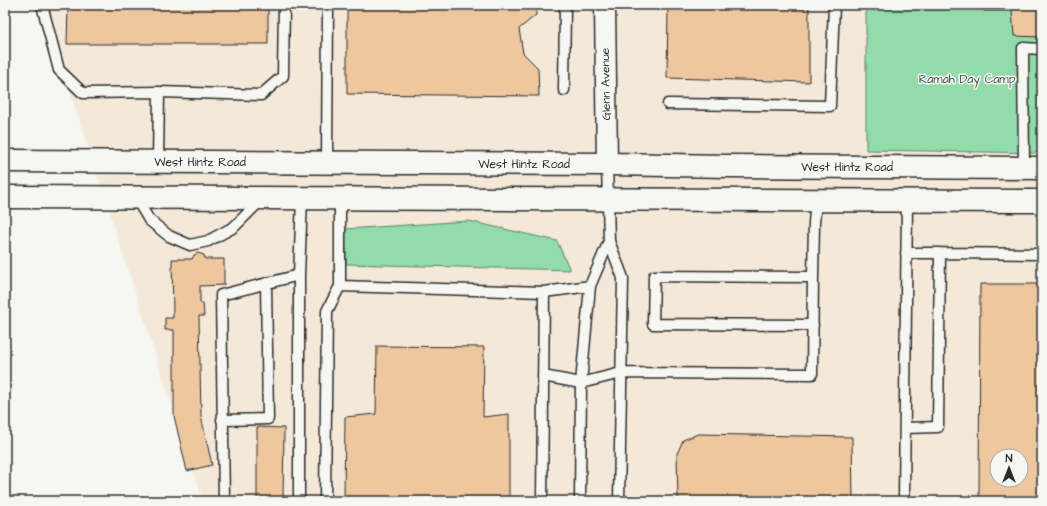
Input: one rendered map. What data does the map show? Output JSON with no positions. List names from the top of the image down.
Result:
{
  "streets": {
    "main road": ["West Hintz Road"],
    "street": ["Glenn Avenue"]
  },
  "crossings": [
    ["Glenn Avenue", "West Hintz Road"]
  ],
  "parks": ["Ramah Day Camp"],
  "north": "top"
}
